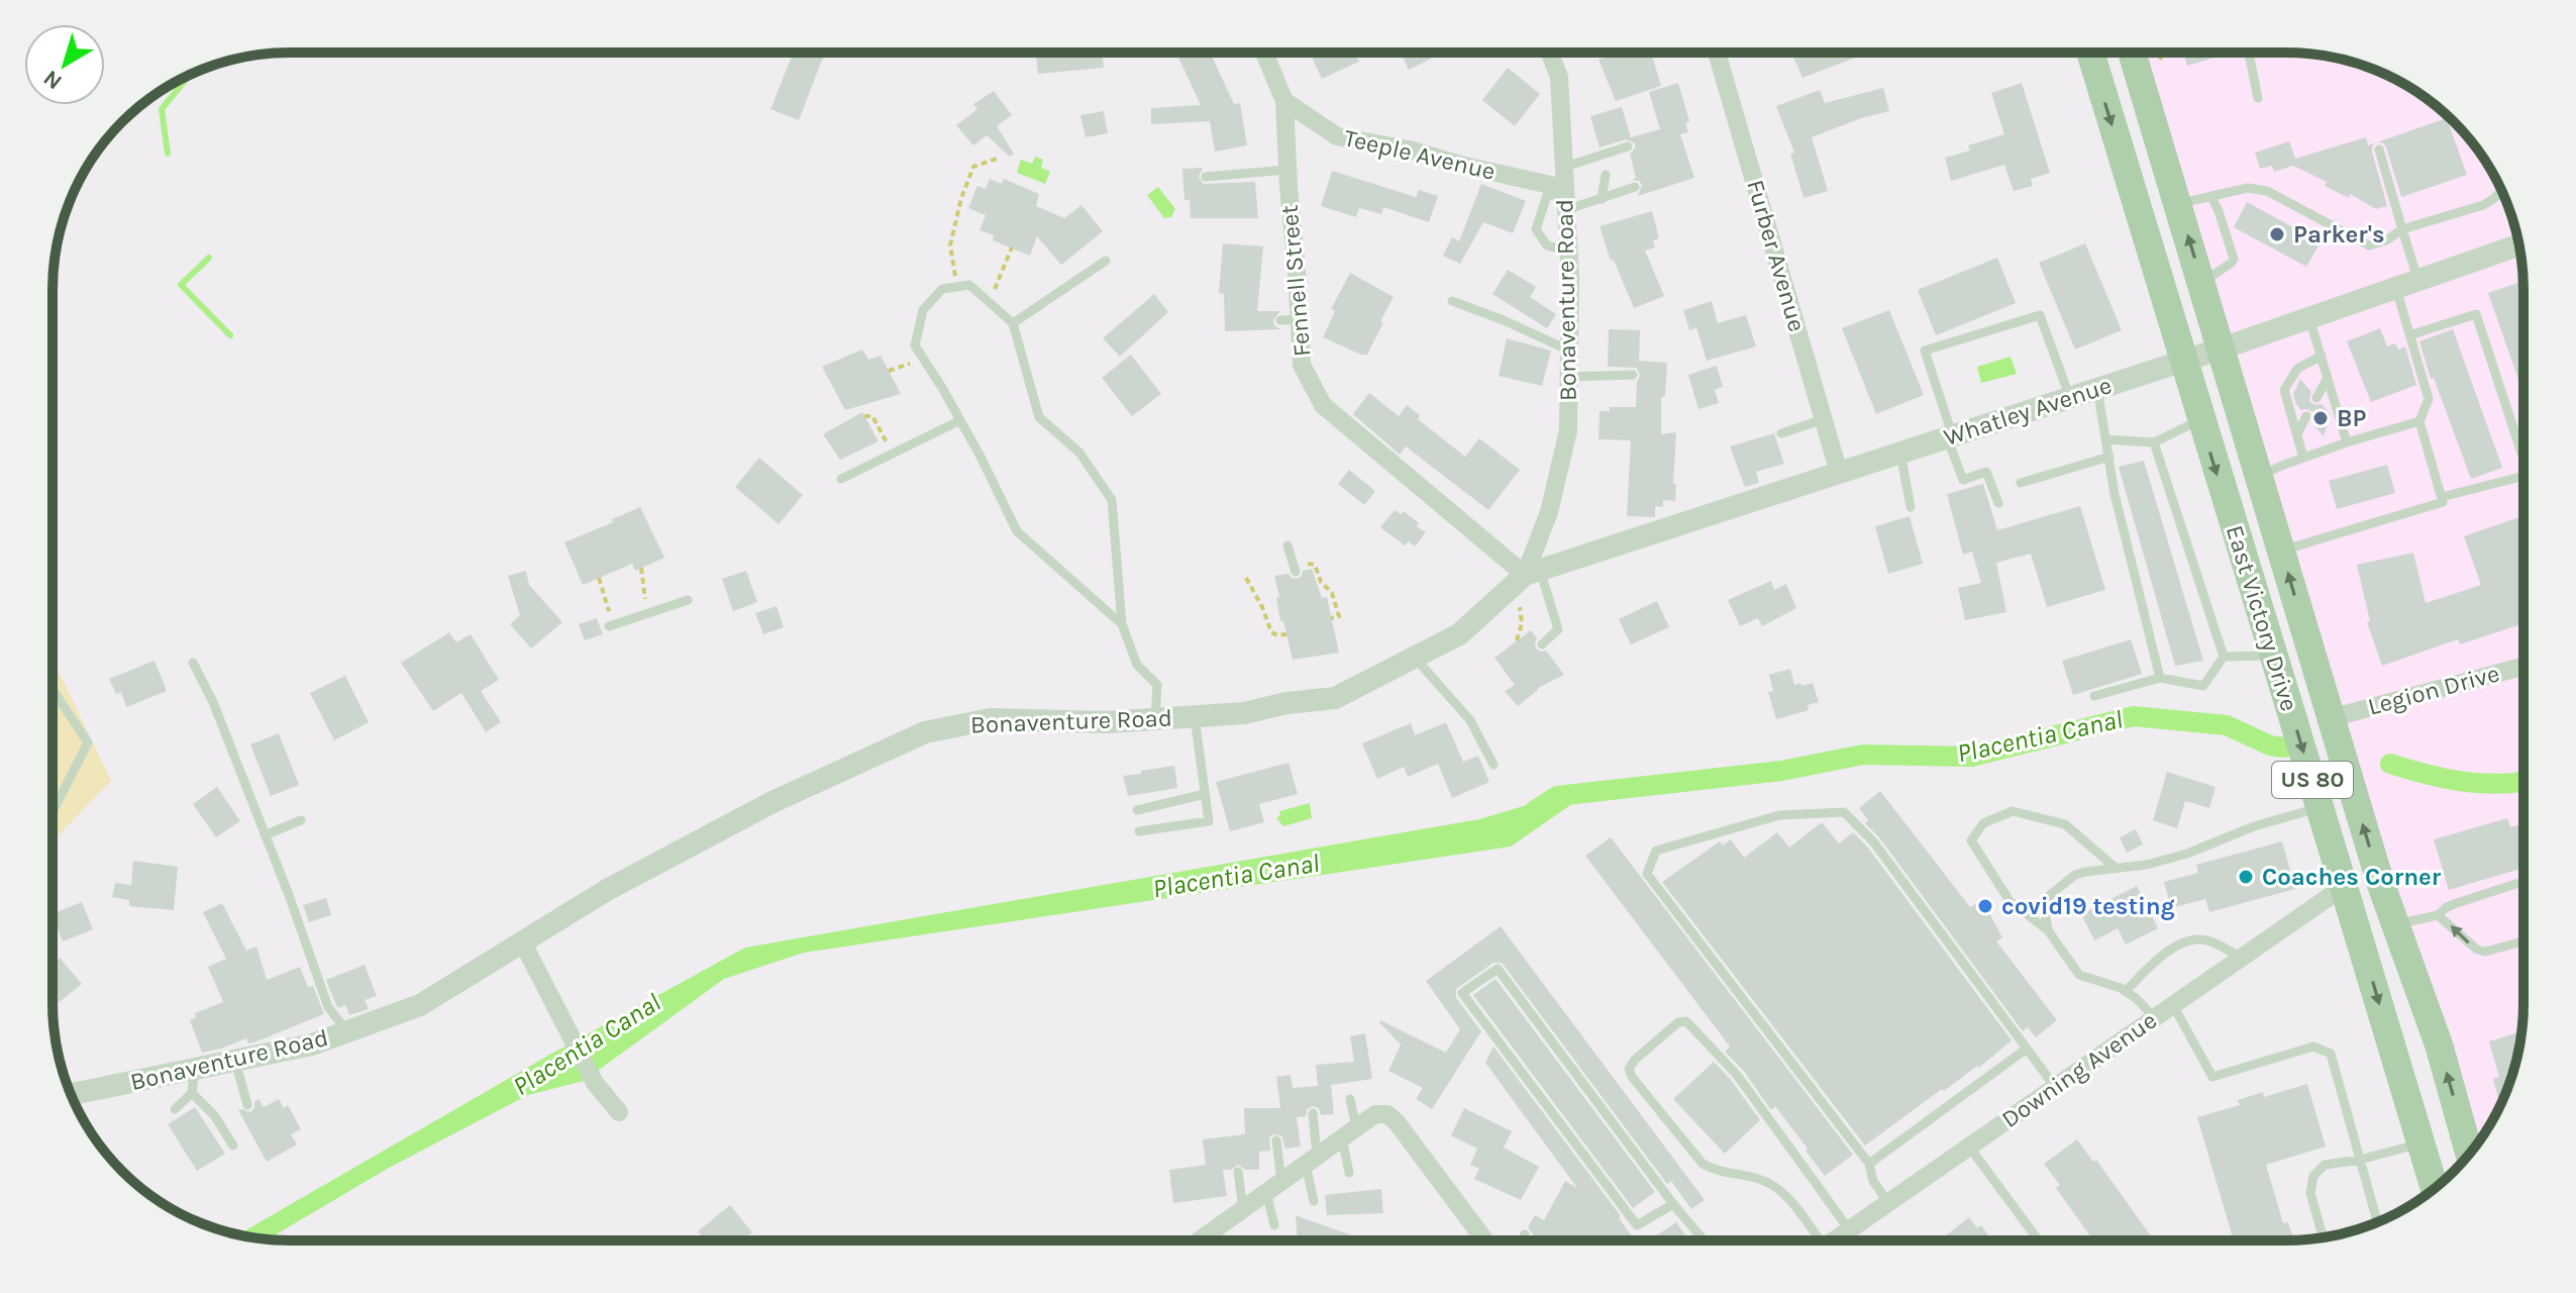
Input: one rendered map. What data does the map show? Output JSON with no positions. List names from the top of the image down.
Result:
{
  "streets": {
    "main road": ["East Victory Drive", "US 80"],
    "street": [
      "Teeple Avenue",
      "Furber Avenue",
      "Fennell Street",
      "Bonaventure Road",
      "Whatley Avenue",
      "Legion Drive",
      "Downing Avenue"
    ]
  },
  "crossings": [
    ["Teeple Avenue", "Fennell Street"],
    ["Teeple Avenue", "Bonaventure Road"],
    ["Furber Avenue", "Whatley Avenue"],
    ["Fennell Street", "Bonaventure Road"],
    ["Fennell Street", "Whatley Avenue"],
    ["Bonaventure Road", "Whatley Avenue"],
    ["Whatley Avenue", "East Victory Drive"],
    ["East Victory Drive", "Legion Drive"],
    ["East Victory Drive", "Downing Avenue"]
  ],
  "water": ["Placentia Canal"],
  "places": [
    "Parker's",
    "BP",
    "Coaches Corner",
    "covid19 testing"
  ],
  "north": "bottom left"
}
